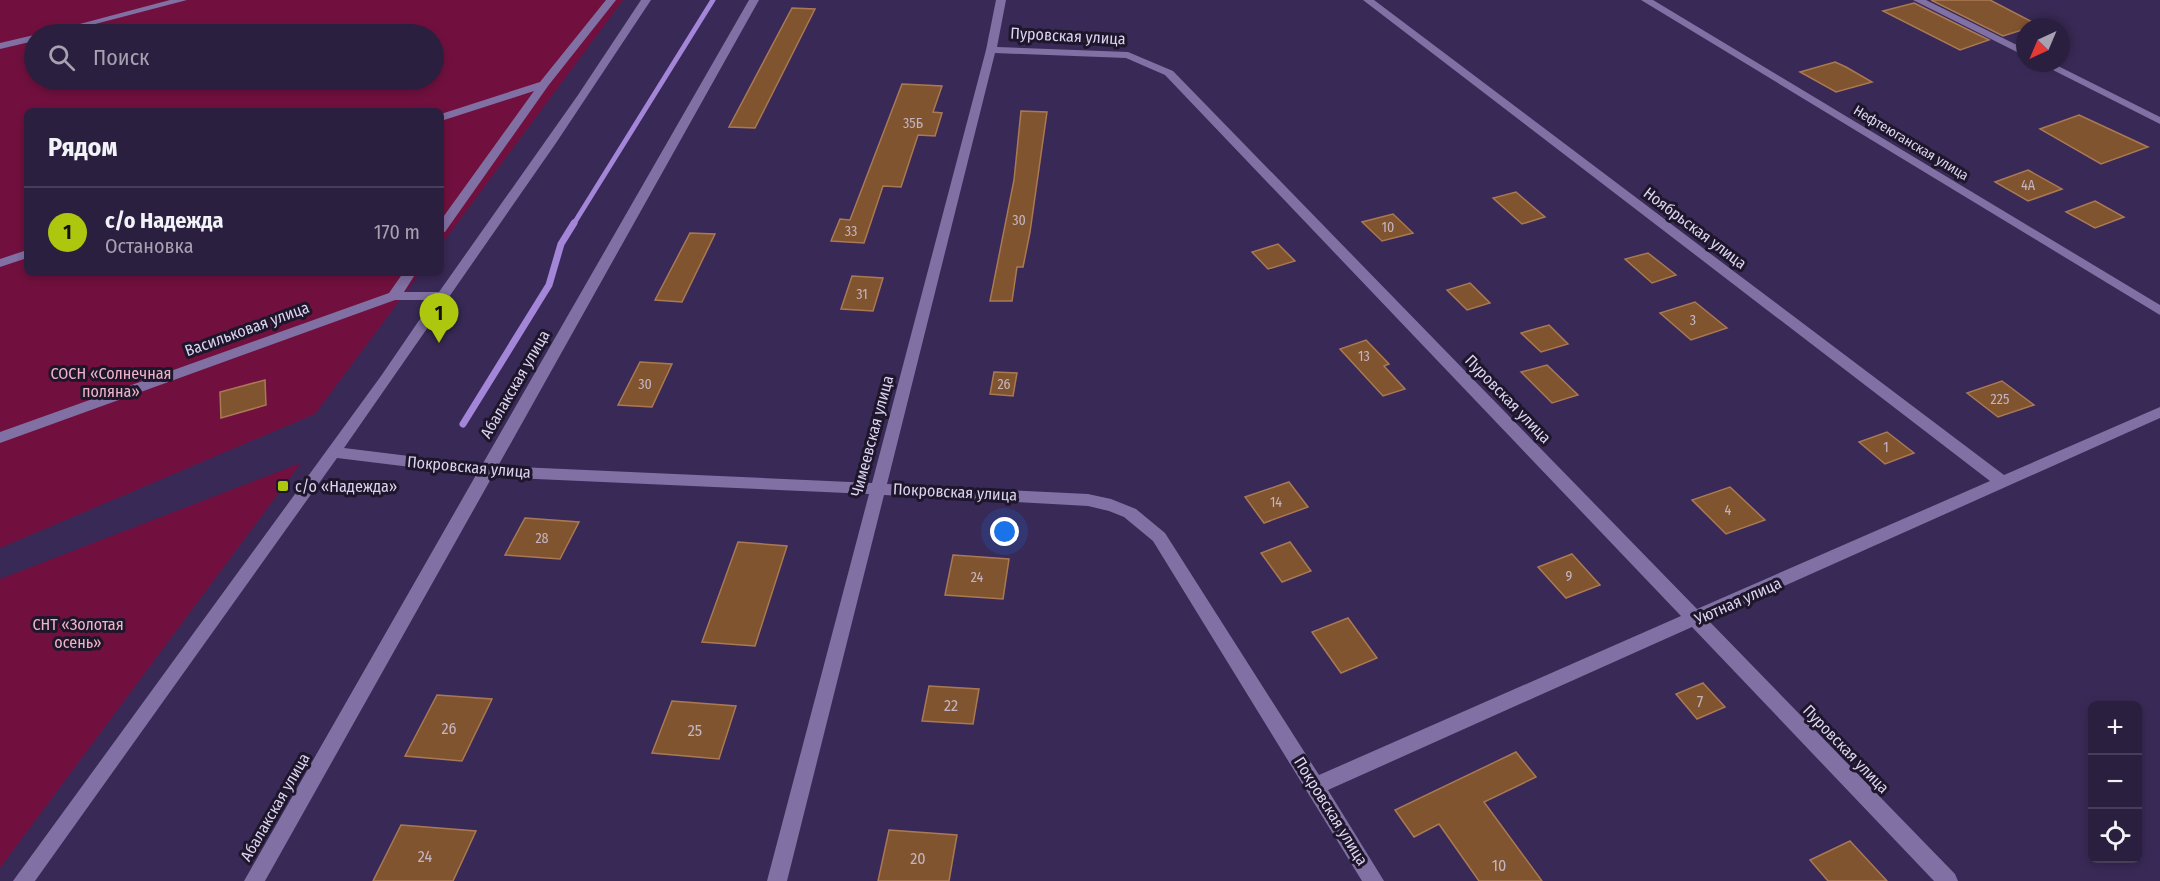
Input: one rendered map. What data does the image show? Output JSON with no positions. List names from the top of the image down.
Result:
{
  "streets": {
    "street": [
      "Пуровская улица",
      "Нефтеюганская улица",
      "Ноябрьская улица",
      "Васильковая улица",
      "Абалакская улица",
      "Чимеевская улица",
      "Покровская улица",
      "Уютная улица"
    ]
  },
  "crossings": [
    ["Пуровская улица", "Чимеевская улица"],
    ["Пуровская улица", "Уютная улица"],
    ["Ноябрьская улица", "Уютная улица"],
    ["Абалакская улица", "Покровская улица"],
    ["Чимеевская улица", "Покровская улица"],
    ["Покровская улица", "Уютная улица"]
  ],
  "parks": ["СОСН «Солнечная поляна»", "СНТ «Золотая осень»"],
  "places": {
    "transit": ["с/о «Надежда»"]
  },
  "house_numbers": [
    "35Б",
    "4А",
    "30",
    "10",
    "33",
    "31",
    "3",
    "13",
    "30",
    "26",
    "225",
    "1",
    "14",
    "4",
    "28",
    "9",
    "24",
    "7",
    "22",
    "26",
    "25",
    "24",
    "20",
    "10"
  ],
  "north": "bottom left",
  "page": {
    "search": "Поиск",
    "heading": "Рядом",
    "list": [
      {
        "mark": "1",
        "name": "с/о Надежда",
        "note": "Остановка",
        "value": "170 m"
      }
    ],
    "pins": "1",
    "map_buttons": ["+", "−"]
  }
}
